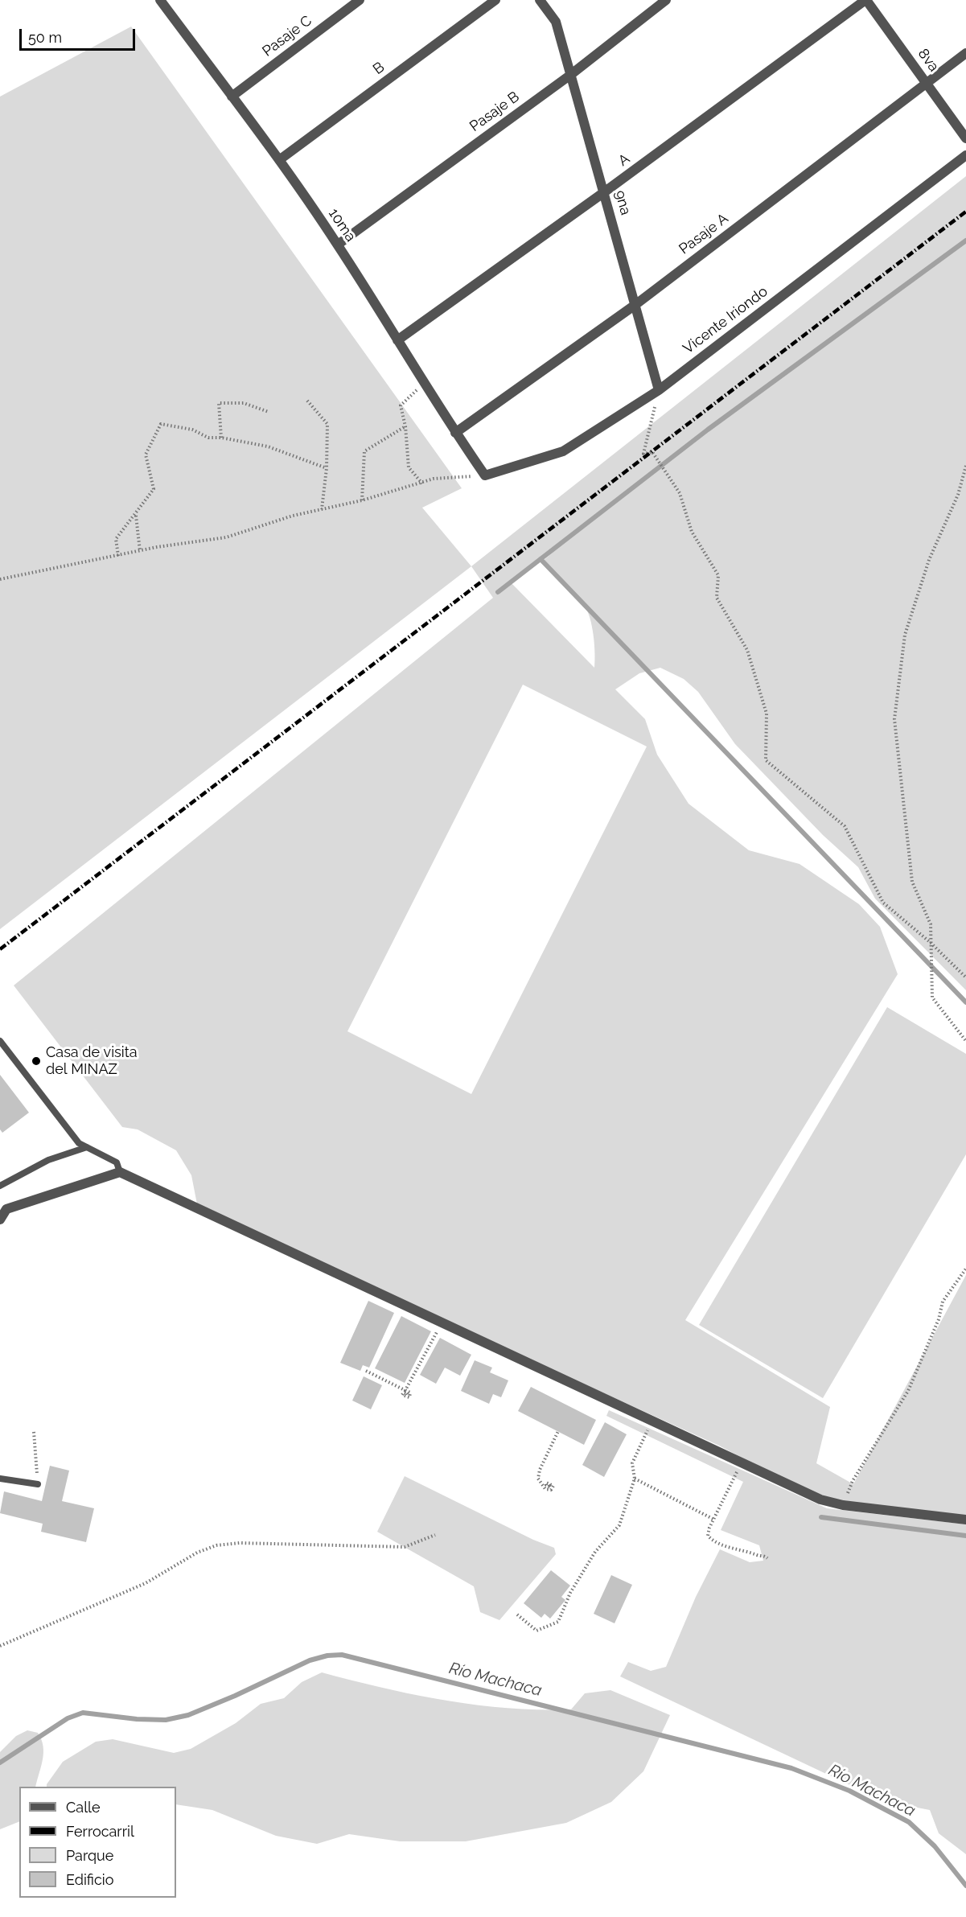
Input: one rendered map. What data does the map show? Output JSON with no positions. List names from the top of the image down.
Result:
{
  "streets": {
    "street": [
      "Pasaje C",
      "8va",
      "B",
      "Pasaje B",
      "A",
      "9na",
      "10ma",
      "Pasaje A",
      "Vicente Iriondo"
    ]
  },
  "crossings": [
    ["Pasaje C", "10ma"],
    ["8va", "A"],
    ["8va", "Pasaje A"],
    ["B", "10ma"],
    ["Pasaje B", "9na"],
    ["Pasaje B", "10ma"],
    ["A", "9na"],
    ["A", "10ma"],
    ["9na", "Pasaje A"],
    ["9na", "Vicente Iriondo"],
    ["10ma", "Pasaje A"],
    ["10ma", "Vicente Iriondo"]
  ],
  "water": ["Río Machaca"],
  "places": ["Casa de visita del MINAZ"],
  "legend": [
    "Calle",
    "Ferrocarril",
    "Parque",
    "Edificio"
  ],
  "scale_bar": "50 m"
}
